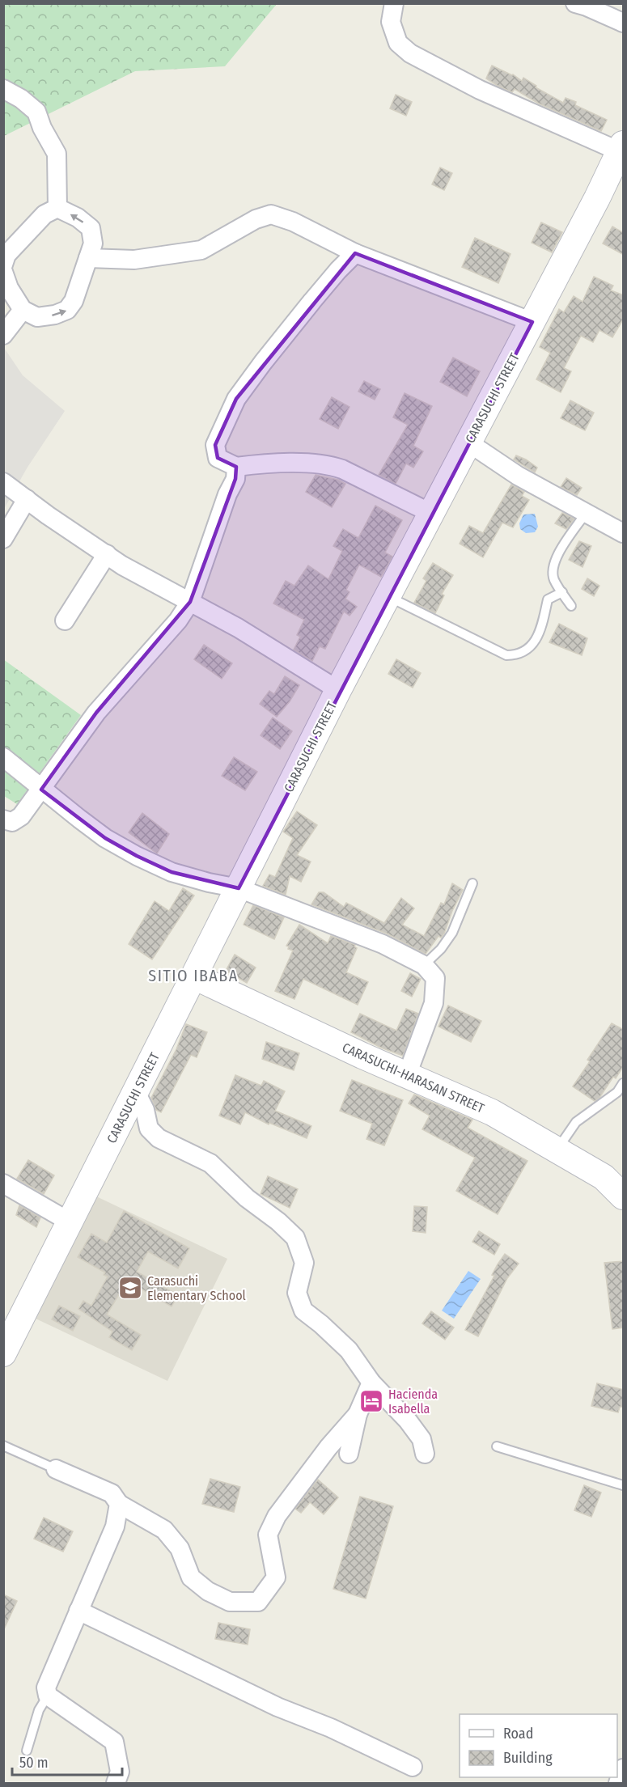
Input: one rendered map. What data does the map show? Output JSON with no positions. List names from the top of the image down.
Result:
{
  "streets": {
    "street": ["CARASUCHI STREET", "CARASUCHI-HARASAN STREET"]
  },
  "crossings": [
    ["CARASUCHI STREET", "CARASUCHI-HARASAN STREET"]
  ],
  "districts": ["SITIO IBABA"],
  "places": {
    "school or university": ["Carasuchi Elementary School"],
    "hotel": ["Hacienda Isabella"]
  },
  "legend": ["Road", "Building"],
  "scale_bar": "50 m"
}
